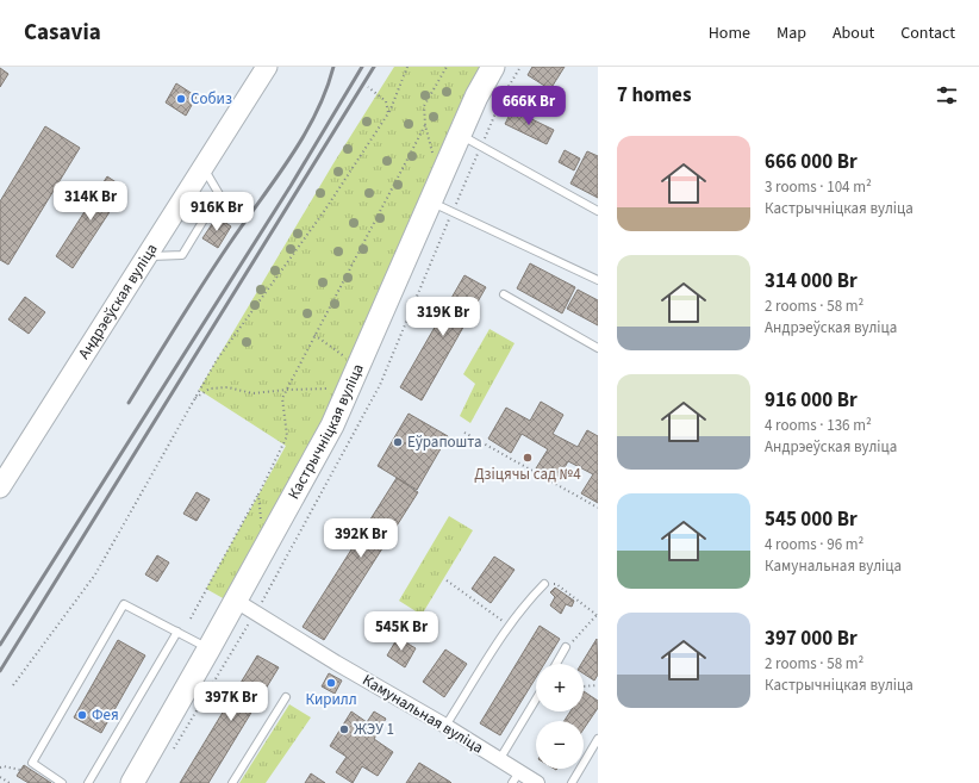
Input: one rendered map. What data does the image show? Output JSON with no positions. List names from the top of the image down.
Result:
{
  "streets": {
    "main road": ["Андрэеўская вуліца", "Кастрычніцкая вуліца"],
    "street": ["Камунальная вуліца"]
  },
  "crossings": [
    ["Кастрычніцкая вуліца", "Камунальная вуліца"]
  ],
  "places": [
    "Собиз",
    "Еўрапошта",
    "Дзіцячы сад №4",
    "Кирилл",
    "Фея",
    "ЖЭУ 1"
  ],
  "page": {
    "header": "Casavia",
    "nav": [
      "Home",
      "Map",
      "About",
      "Contact"
    ],
    "heading": "7 homes",
    "price": [
      "666K Br",
      "314K Br",
      "916K Br",
      "319K Br",
      "392K Br",
      "545K Br",
      "397K Br"
    ],
    "list": [
      {
        "name": "666 000 Br",
        "note": "3 rooms · 104 m² · Кастрычніцкая вуліца"
      },
      {
        "name": "314 000 Br",
        "note": "2 rooms · 58 m² · Андрэеўская вуліца"
      },
      {
        "name": "916 000 Br",
        "note": "4 rooms · 136 m² · Андрэеўская вуліца"
      },
      {
        "name": "545 000 Br",
        "note": "4 rooms · 96 m² · Камунальная вуліца"
      },
      {
        "name": "397 000 Br",
        "note": "2 rooms · 58 m² · Кастрычніцкая вуліца"
      }
    ],
    "map_buttons": ["+", "−"]
  }
}
